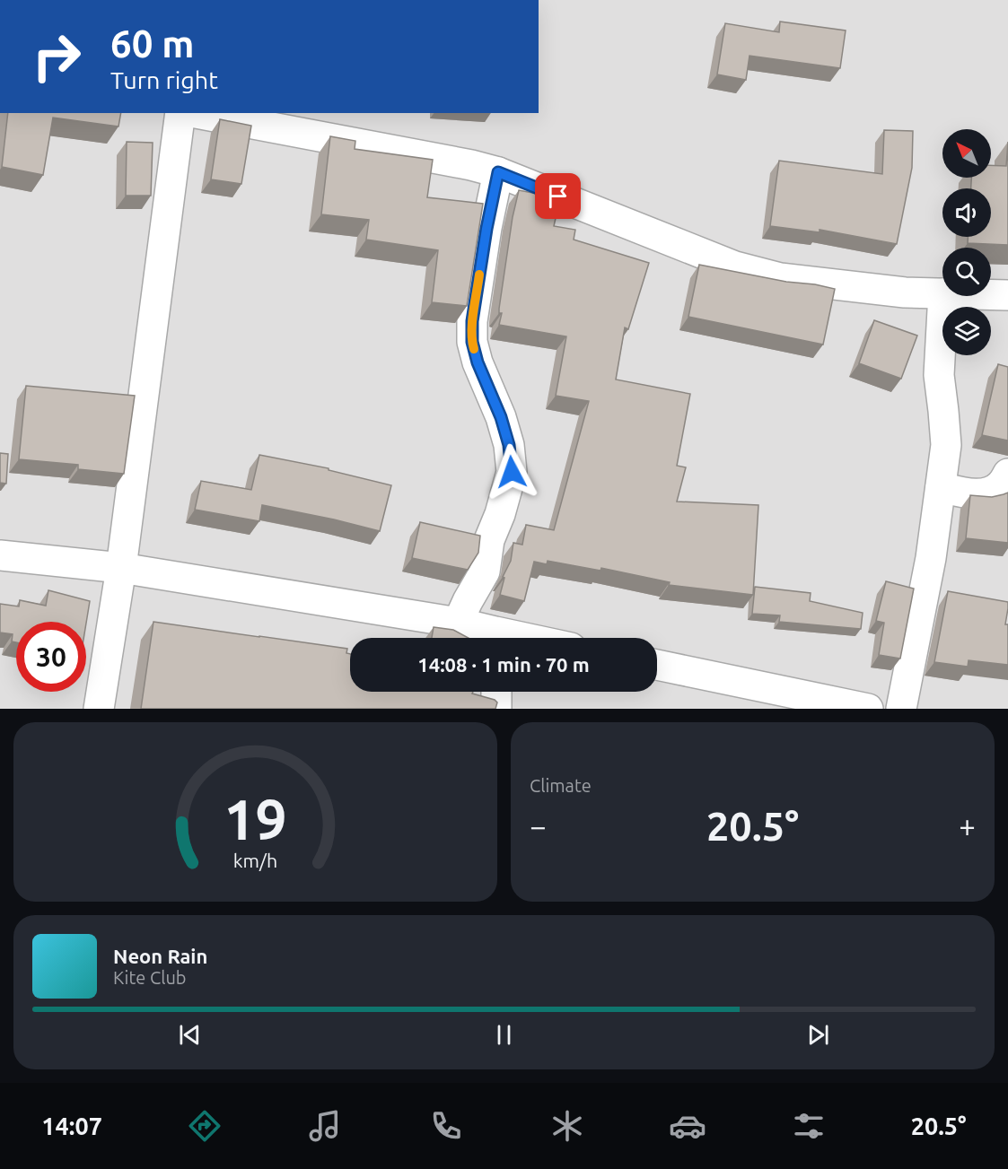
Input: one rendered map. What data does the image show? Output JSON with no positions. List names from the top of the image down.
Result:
{
  "north": "top left",
  "page": {
    "turn": ["60 m", "Turn right"],
    "limit": "30",
    "trip": "14:08 · 1 min · 70 m",
    "tile": "Climate",
    "heat": ["−", "20.5°", "+"],
    "song": ["Neon Rain", "Kite Club"],
    "tabs": ["14:07", "20.5°"],
    "gauge": ["19", "km/h"]
  }
}
